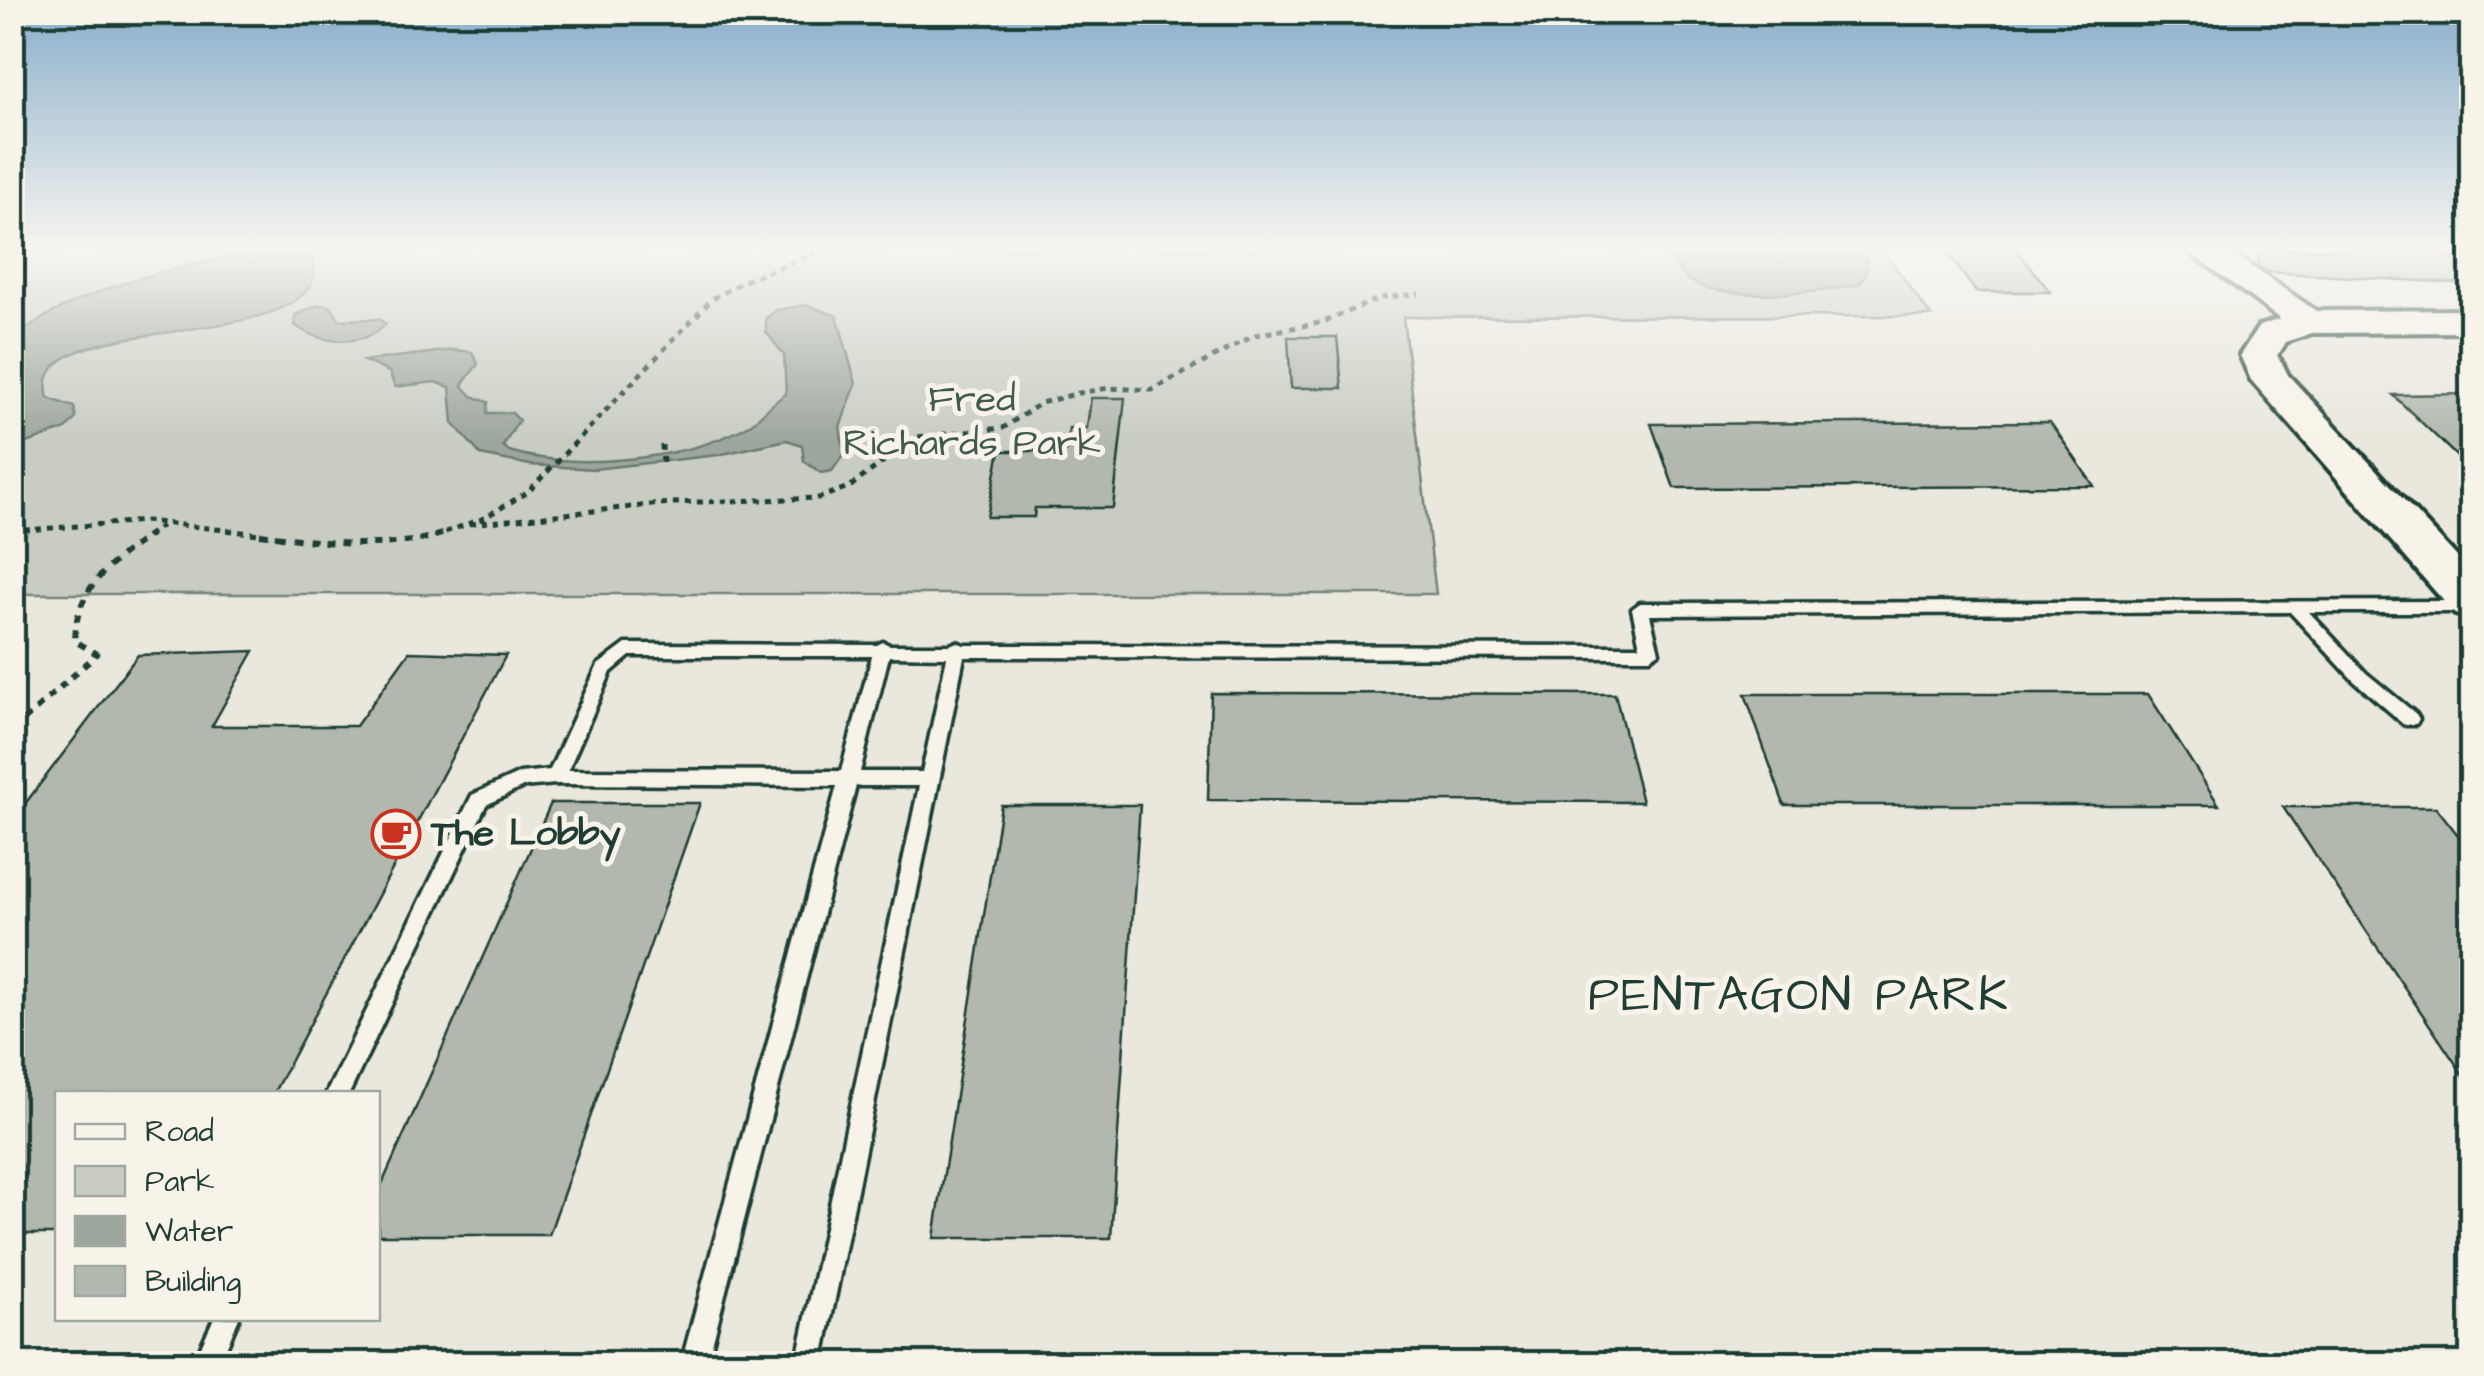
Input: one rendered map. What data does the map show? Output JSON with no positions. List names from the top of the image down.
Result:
{
  "districts": ["PENTAGON PARK"],
  "parks": ["Fred Richards Park"],
  "places": {
    "cafe": ["The Lobby"]
  },
  "legend": [
    "Road",
    "Park",
    "Water",
    "Building"
  ]
}
